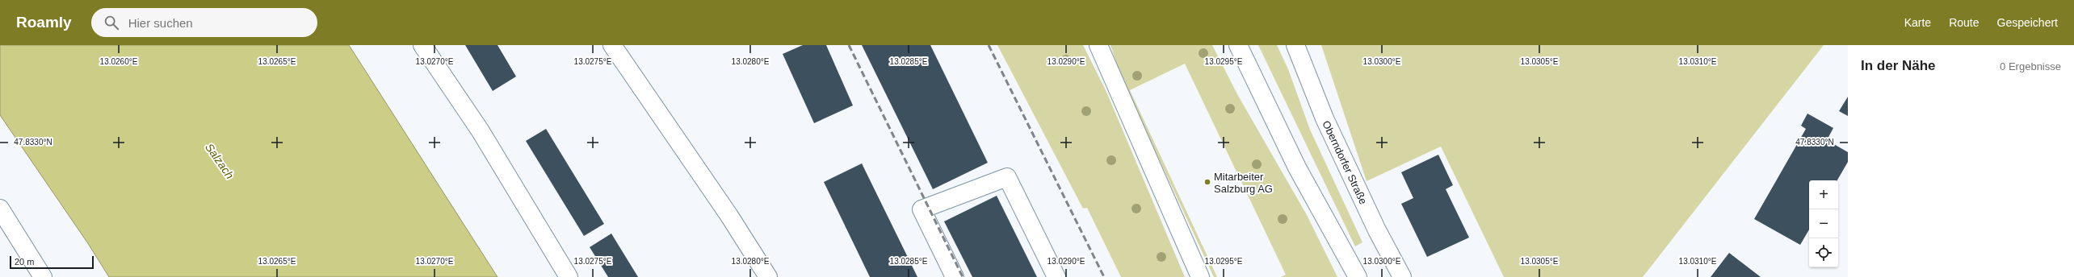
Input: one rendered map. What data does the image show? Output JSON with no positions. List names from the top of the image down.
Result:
{
  "streets": {
    "street": ["Oberndorfer Straße"]
  },
  "water": ["Salzach"],
  "places": ["Mitarbeiter Salzburg AG"],
  "scale_bar": "20 m",
  "page": {
    "header": "Roamly",
    "search": "Hier suchen",
    "nav": ["Karte", "Route", "Gespeichert"],
    "heading": ["In der Nähe", "0 Ergebnisse"],
    "map_buttons": ["+", "−"],
    "scale": "20 m"
  },
  "coordinates": [
    "13.0260°E",
    "13.0265°E",
    "13.0270°E",
    "13.0275°E",
    "13.0280°E",
    "13.0285°E",
    "13.0290°E",
    "13.0295°E",
    "13.0300°E",
    "13.0305°E",
    "13.0310°E",
    "47.8330°N"
  ]
}
